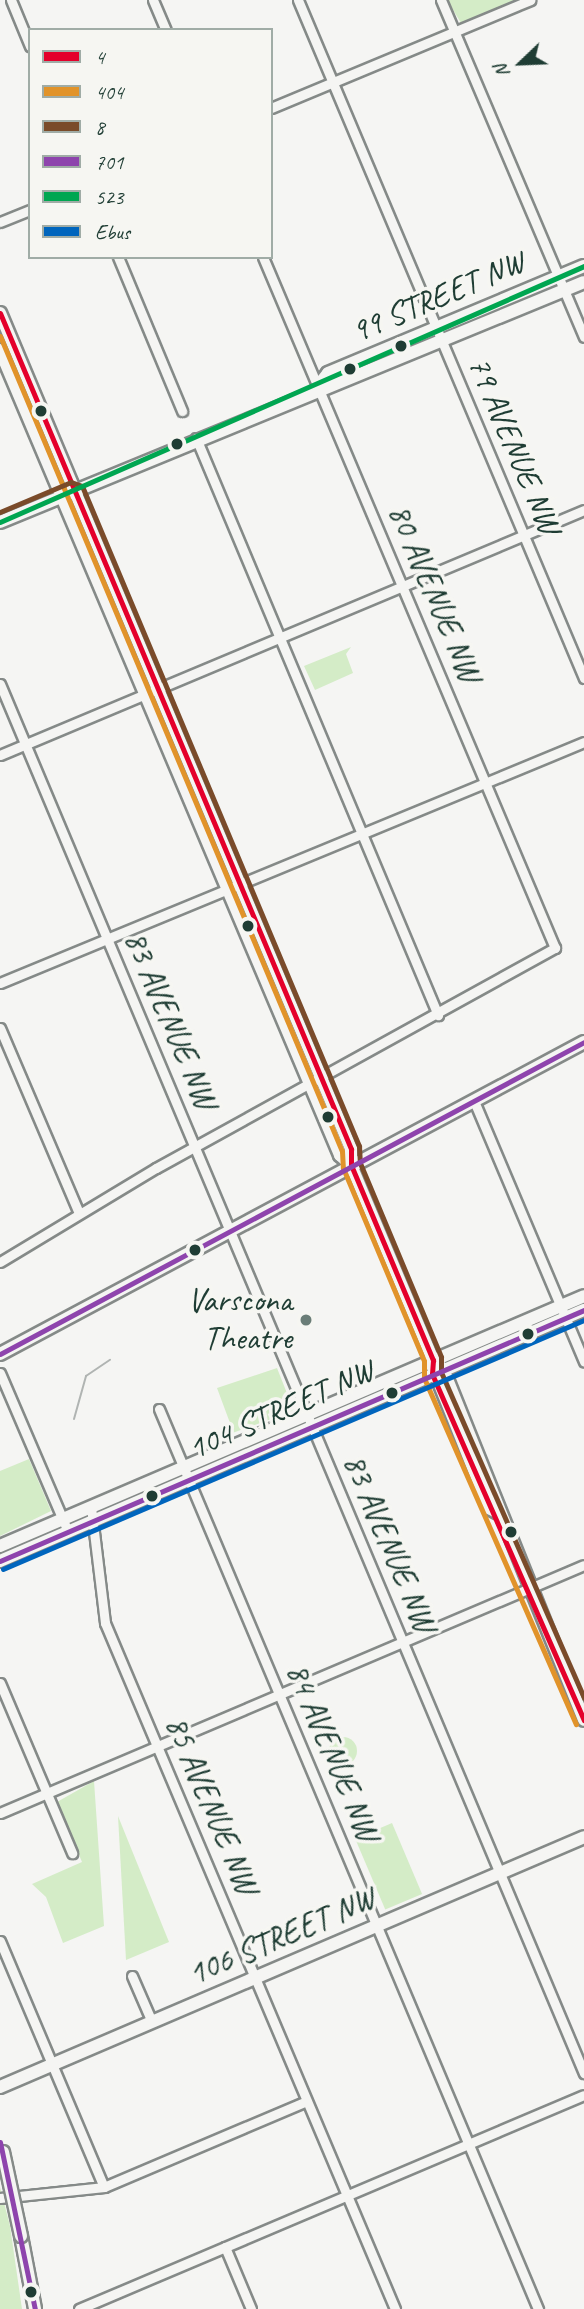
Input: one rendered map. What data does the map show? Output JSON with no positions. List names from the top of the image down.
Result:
{
  "streets": {
    "main road": ["99 STREET NW", "104 STREET NW", "106 STREET NW"],
    "street": [
      "79 AVENUE NW",
      "80 AVENUE NW",
      "83 AVENUE NW",
      "84 AVENUE NW",
      "85 AVENUE NW"
    ]
  },
  "crossings": [
    ["99 STREET NW", "79 AVENUE NW"],
    ["99 STREET NW", "80 AVENUE NW"],
    ["83 AVENUE NW", "104 STREET NW"],
    ["83 AVENUE NW", "106 STREET NW"],
    ["104 STREET NW", "84 AVENUE NW"],
    ["104 STREET NW", "85 AVENUE NW"],
    ["84 AVENUE NW", "106 STREET NW"],
    ["85 AVENUE NW", "106 STREET NW"]
  ],
  "places": ["Varscona Theatre"],
  "lines": [
    "transit line 523",
    "transit line 4",
    "transit line 404",
    "transit line 8",
    "transit line 701",
    "transit line Ebus"
  ],
  "legend": [
    "4",
    "404",
    "8",
    "701",
    "523",
    "Ebus"
  ],
  "north": "bottom left"
}
